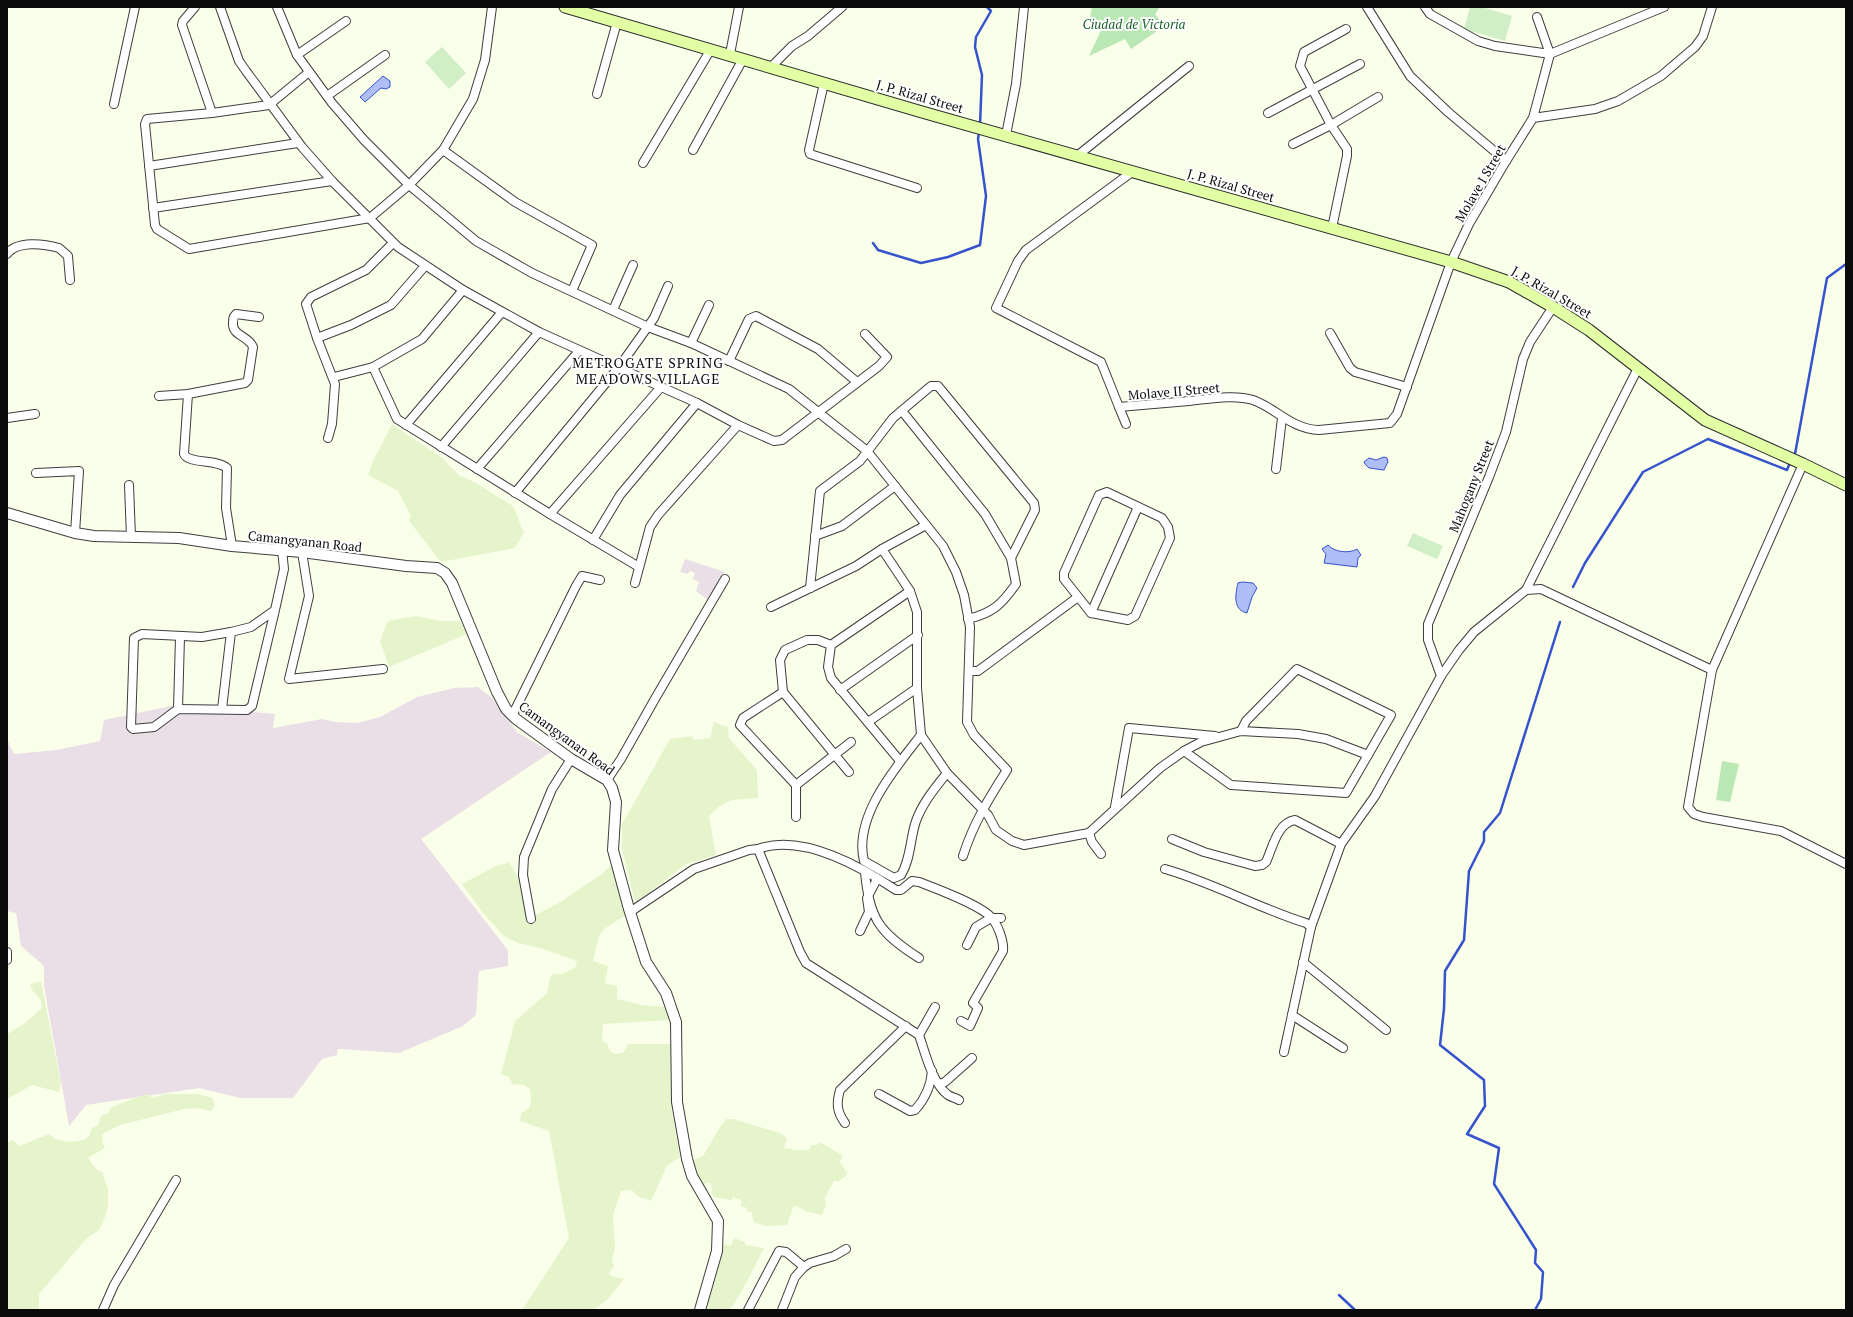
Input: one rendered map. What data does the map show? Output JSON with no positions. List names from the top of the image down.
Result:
{
  "streets": {
    "main road": ["J. P. Rizal Street"],
    "street": [
      "Molave I Street",
      "Molave II Street",
      "Mahogany Street",
      "Camangyanan Road"
    ]
  },
  "crossings": [
    ["J. P. Rizal Street", "Molave I Street"],
    ["J. P. Rizal Street", "Molave II Street"],
    ["J. P. Rizal Street", "Mahogany Street"],
    ["Molave I Street", "Molave II Street"]
  ],
  "districts": ["METROGATE SPRING MEADOWS VILLAGE"],
  "parks": ["Ciudad de Victoria"]
}
